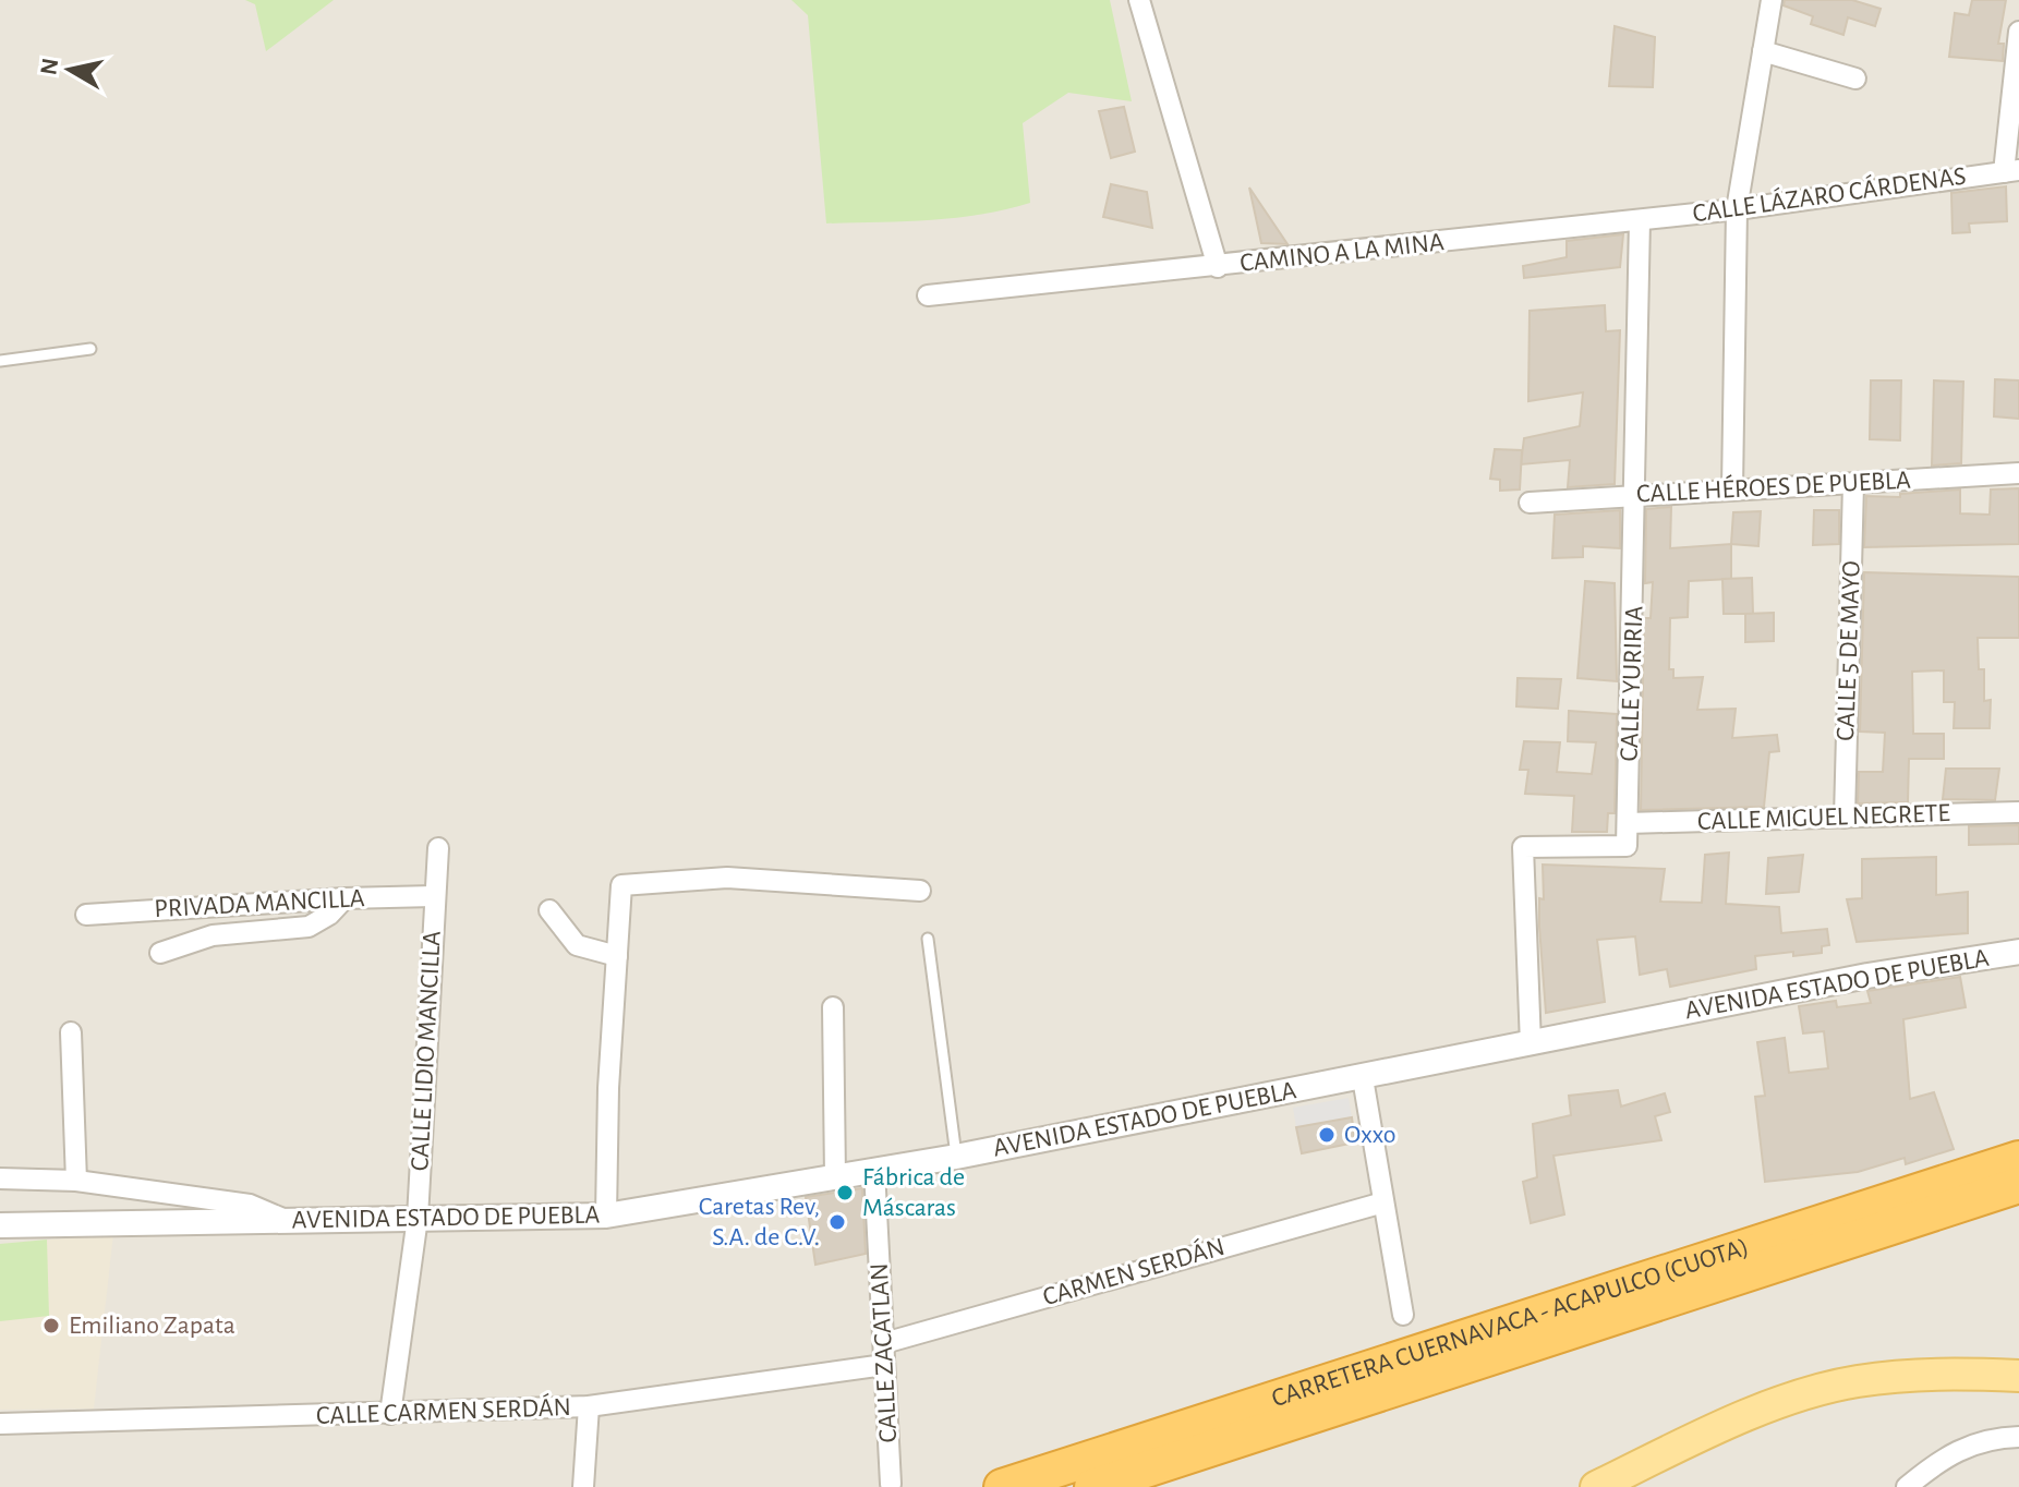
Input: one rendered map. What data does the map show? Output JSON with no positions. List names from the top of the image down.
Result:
{
  "streets": {
    "highway": ["CARRETERA CUERNAVACA - ACAPULCO (CUOTA)"],
    "street": [
      "CALLE LÁZARO CÁRDENAS",
      "CAMINO A LA MINA",
      "CALLE HÉROES DE PUEBLA",
      "CALLE 5 DE MAYO",
      "CALLE YURIRIA",
      "CALLE MIGUEL NEGRETE",
      "PRIVADA MANCILLA",
      "AVENIDA ESTADO DE PUEBLA",
      "CALLE LIDIO MANCILLA",
      "CARMEN SERDÁN",
      "CALLE ZACATLAN",
      "CALLE CARMEN SERDÁN"
    ]
  },
  "crossings": [
    ["CALLE LÁZARO CÁRDENAS", "CAMINO A LA MINA"],
    ["CALLE LÁZARO CÁRDENAS", "CALLE YURIRIA"],
    ["CAMINO A LA MINA", "CALLE YURIRIA"],
    ["CALLE HÉROES DE PUEBLA", "CALLE 5 DE MAYO"],
    ["CALLE HÉROES DE PUEBLA", "CALLE YURIRIA"],
    ["CALLE 5 DE MAYO", "CALLE MIGUEL NEGRETE"],
    ["CALLE YURIRIA", "CALLE MIGUEL NEGRETE"],
    ["PRIVADA MANCILLA", "CALLE LIDIO MANCILLA"],
    ["AVENIDA ESTADO DE PUEBLA", "CALLE LIDIO MANCILLA"],
    ["AVENIDA ESTADO DE PUEBLA", "CALLE ZACATLAN"],
    ["CALLE LIDIO MANCILLA", "CALLE CARMEN SERDÁN"],
    ["CARMEN SERDÁN", "CALLE ZACATLAN"],
    ["CALLE ZACATLAN", "CALLE CARMEN SERDÁN"]
  ],
  "places": [
    "Oxxo",
    "Fábrica de Máscaras",
    "Caretas Rev, S.A. de C.V.",
    "Emiliano Zapata"
  ],
  "north": "left"
}
